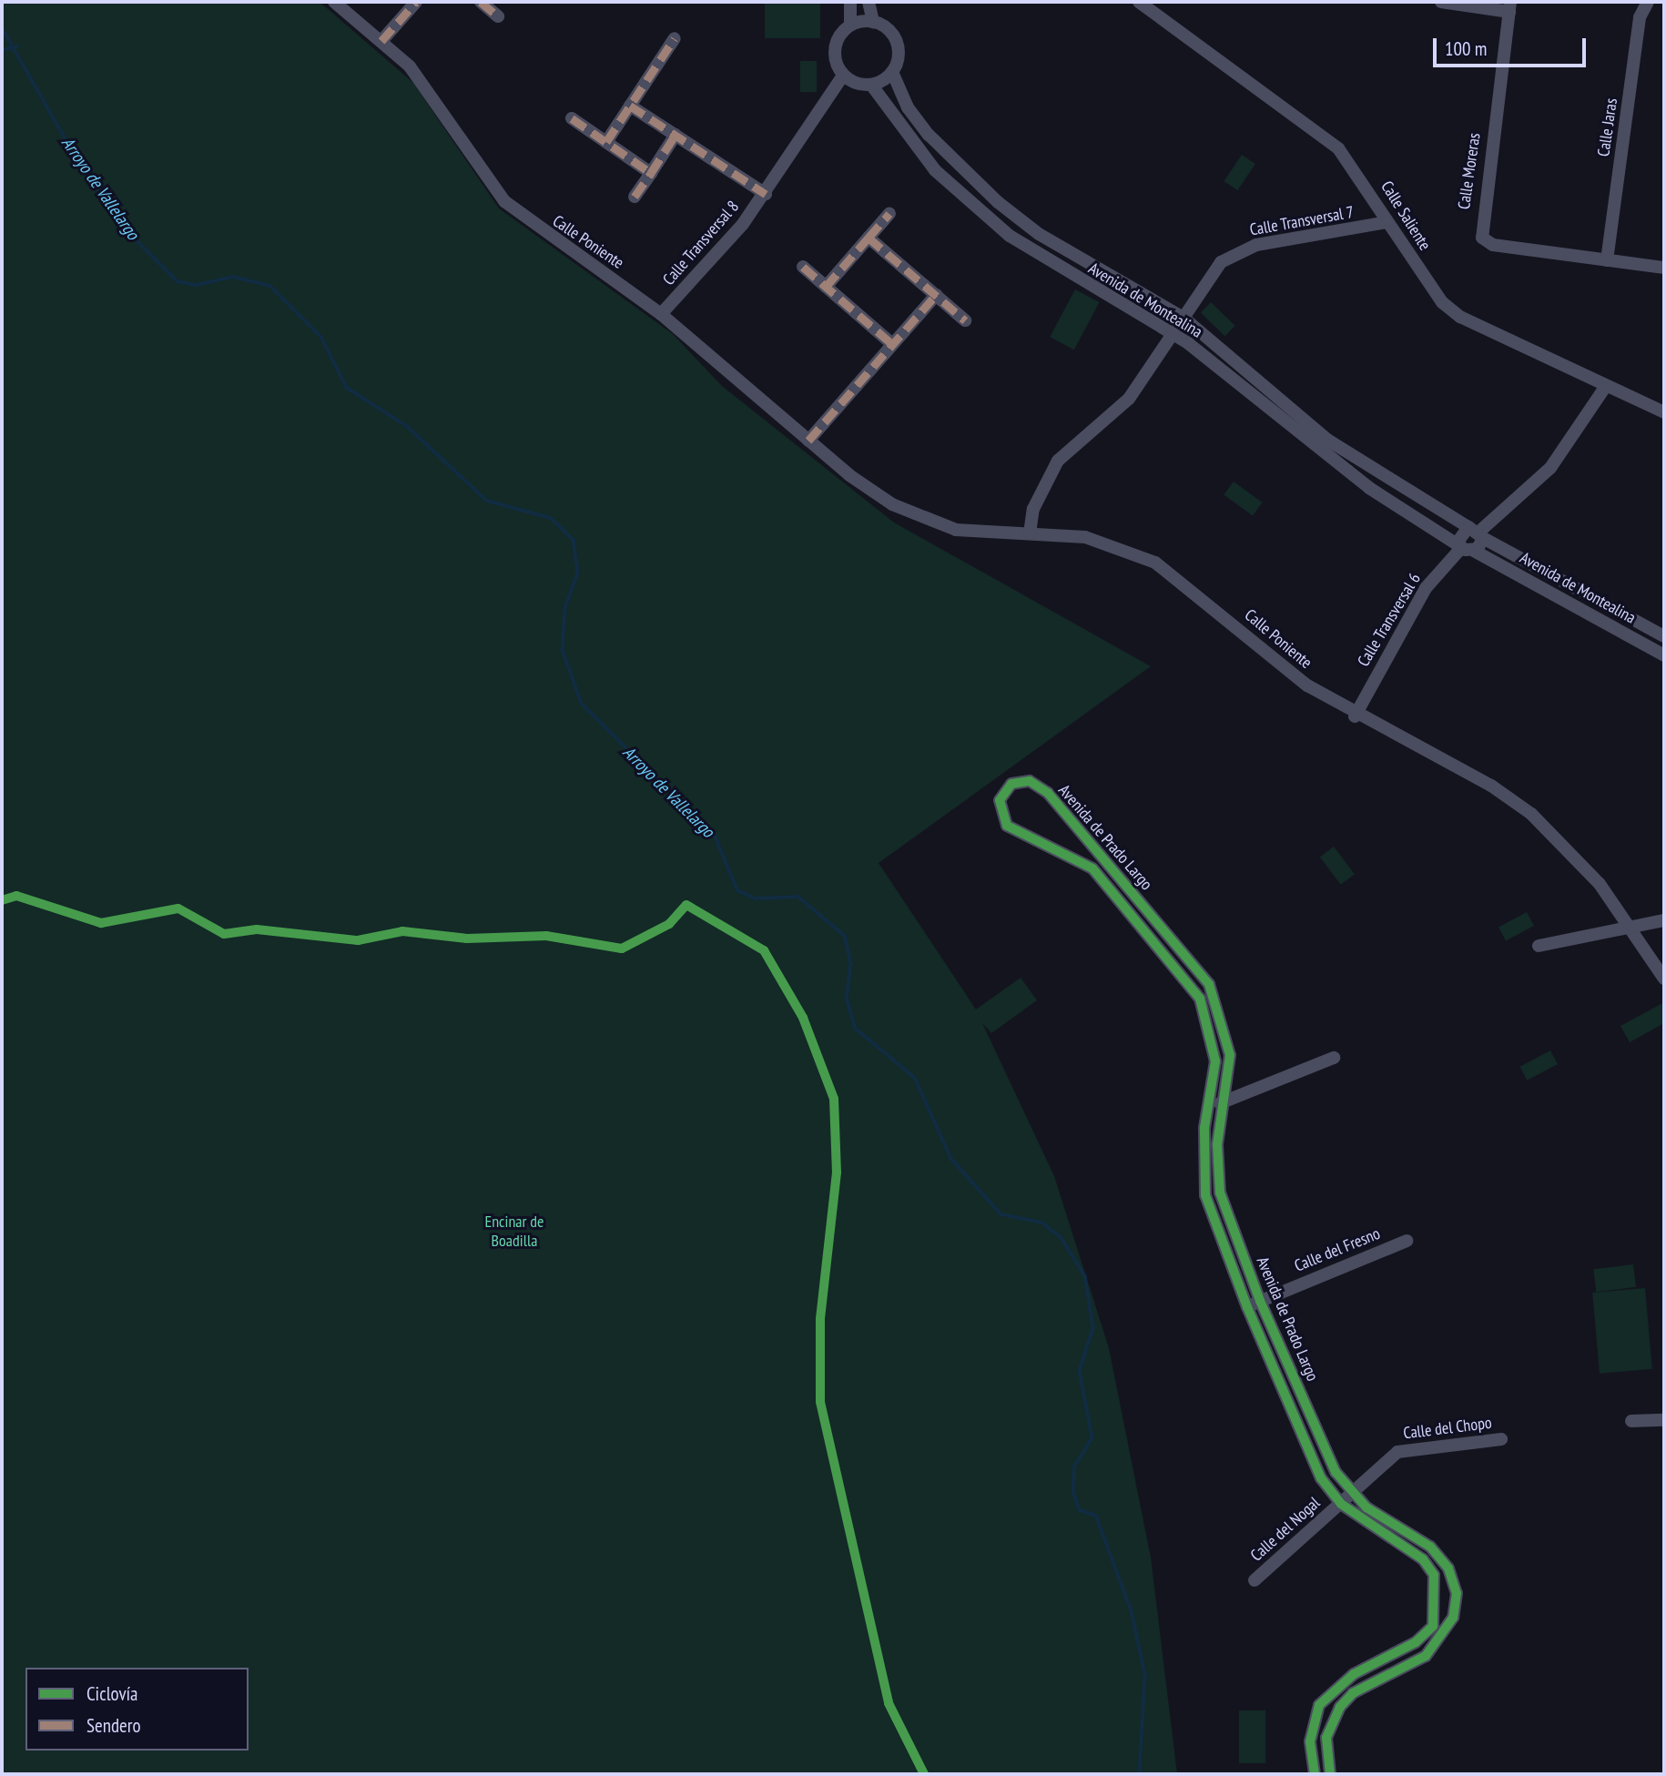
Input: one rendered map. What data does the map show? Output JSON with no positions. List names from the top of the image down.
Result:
{
  "streets": {
    "street": [
      "Calle Jaras",
      "Calle Moreras",
      "Calle Saliente",
      "Calle Transversal 7",
      "Calle Poniente",
      "Calle Transversal 8",
      "Avenida de Montealina",
      "Calle Transversal 6",
      "Avenida de Prado Largo",
      "Calle del Fresno",
      "Calle del Chopo",
      "Calle del Nogal"
    ]
  },
  "crossings": [
    ["Calle Jaras", "Calle Moreras"],
    ["Calle Saliente", "Calle Transversal 7"],
    ["Calle Transversal 7", "Calle Poniente"],
    ["Calle Transversal 7", "Avenida de Montealina"],
    ["Calle Poniente", "Calle Transversal 8"],
    ["Calle Poniente", "Calle Transversal 6"],
    ["Calle Transversal 8", "Avenida de Montealina"],
    ["Avenida de Montealina", "Calle Transversal 6"],
    ["Avenida de Prado Largo", "Calle del Fresno"],
    ["Avenida de Prado Largo", "Calle del Chopo"],
    ["Avenida de Prado Largo", "Calle del Nogal"],
    ["Calle del Chopo", "Calle del Nogal"]
  ],
  "water": ["Arroyo de Vallelargo"],
  "parks": ["Encinar de Boadilla"],
  "legend": ["Ciclovía", "Sendero"],
  "scale_bar": "100 m"
}
